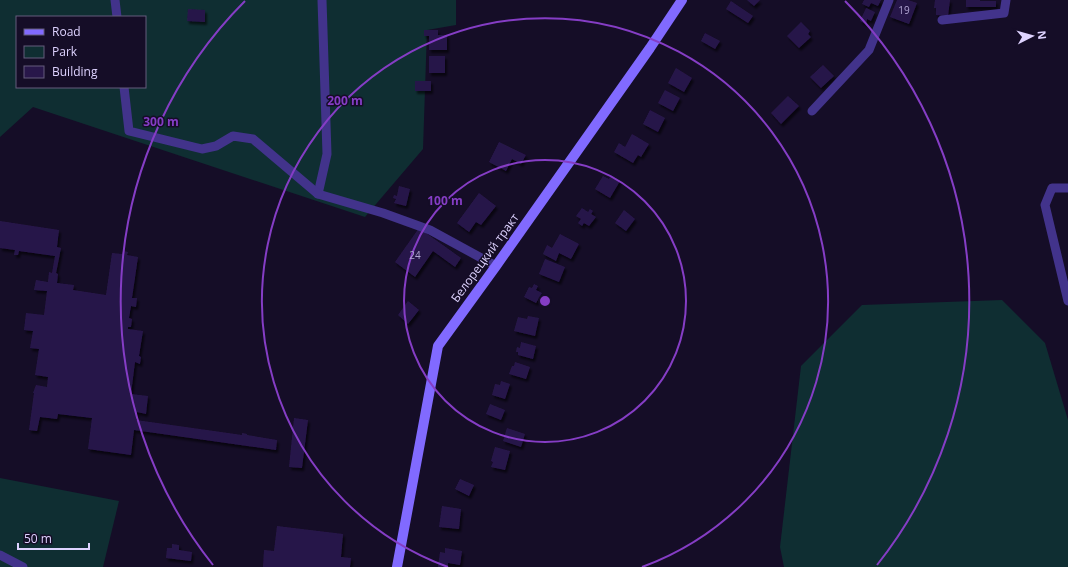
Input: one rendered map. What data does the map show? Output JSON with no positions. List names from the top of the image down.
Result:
{
  "streets": {
    "street": ["Белорецкий тракт"]
  },
  "house_numbers": ["19", "24"],
  "legend": ["Road", "Park", "Building"],
  "scale_bar": "50 m",
  "north": "right",
  "rings": ["200 m", "300 m", "100 m"]
}
